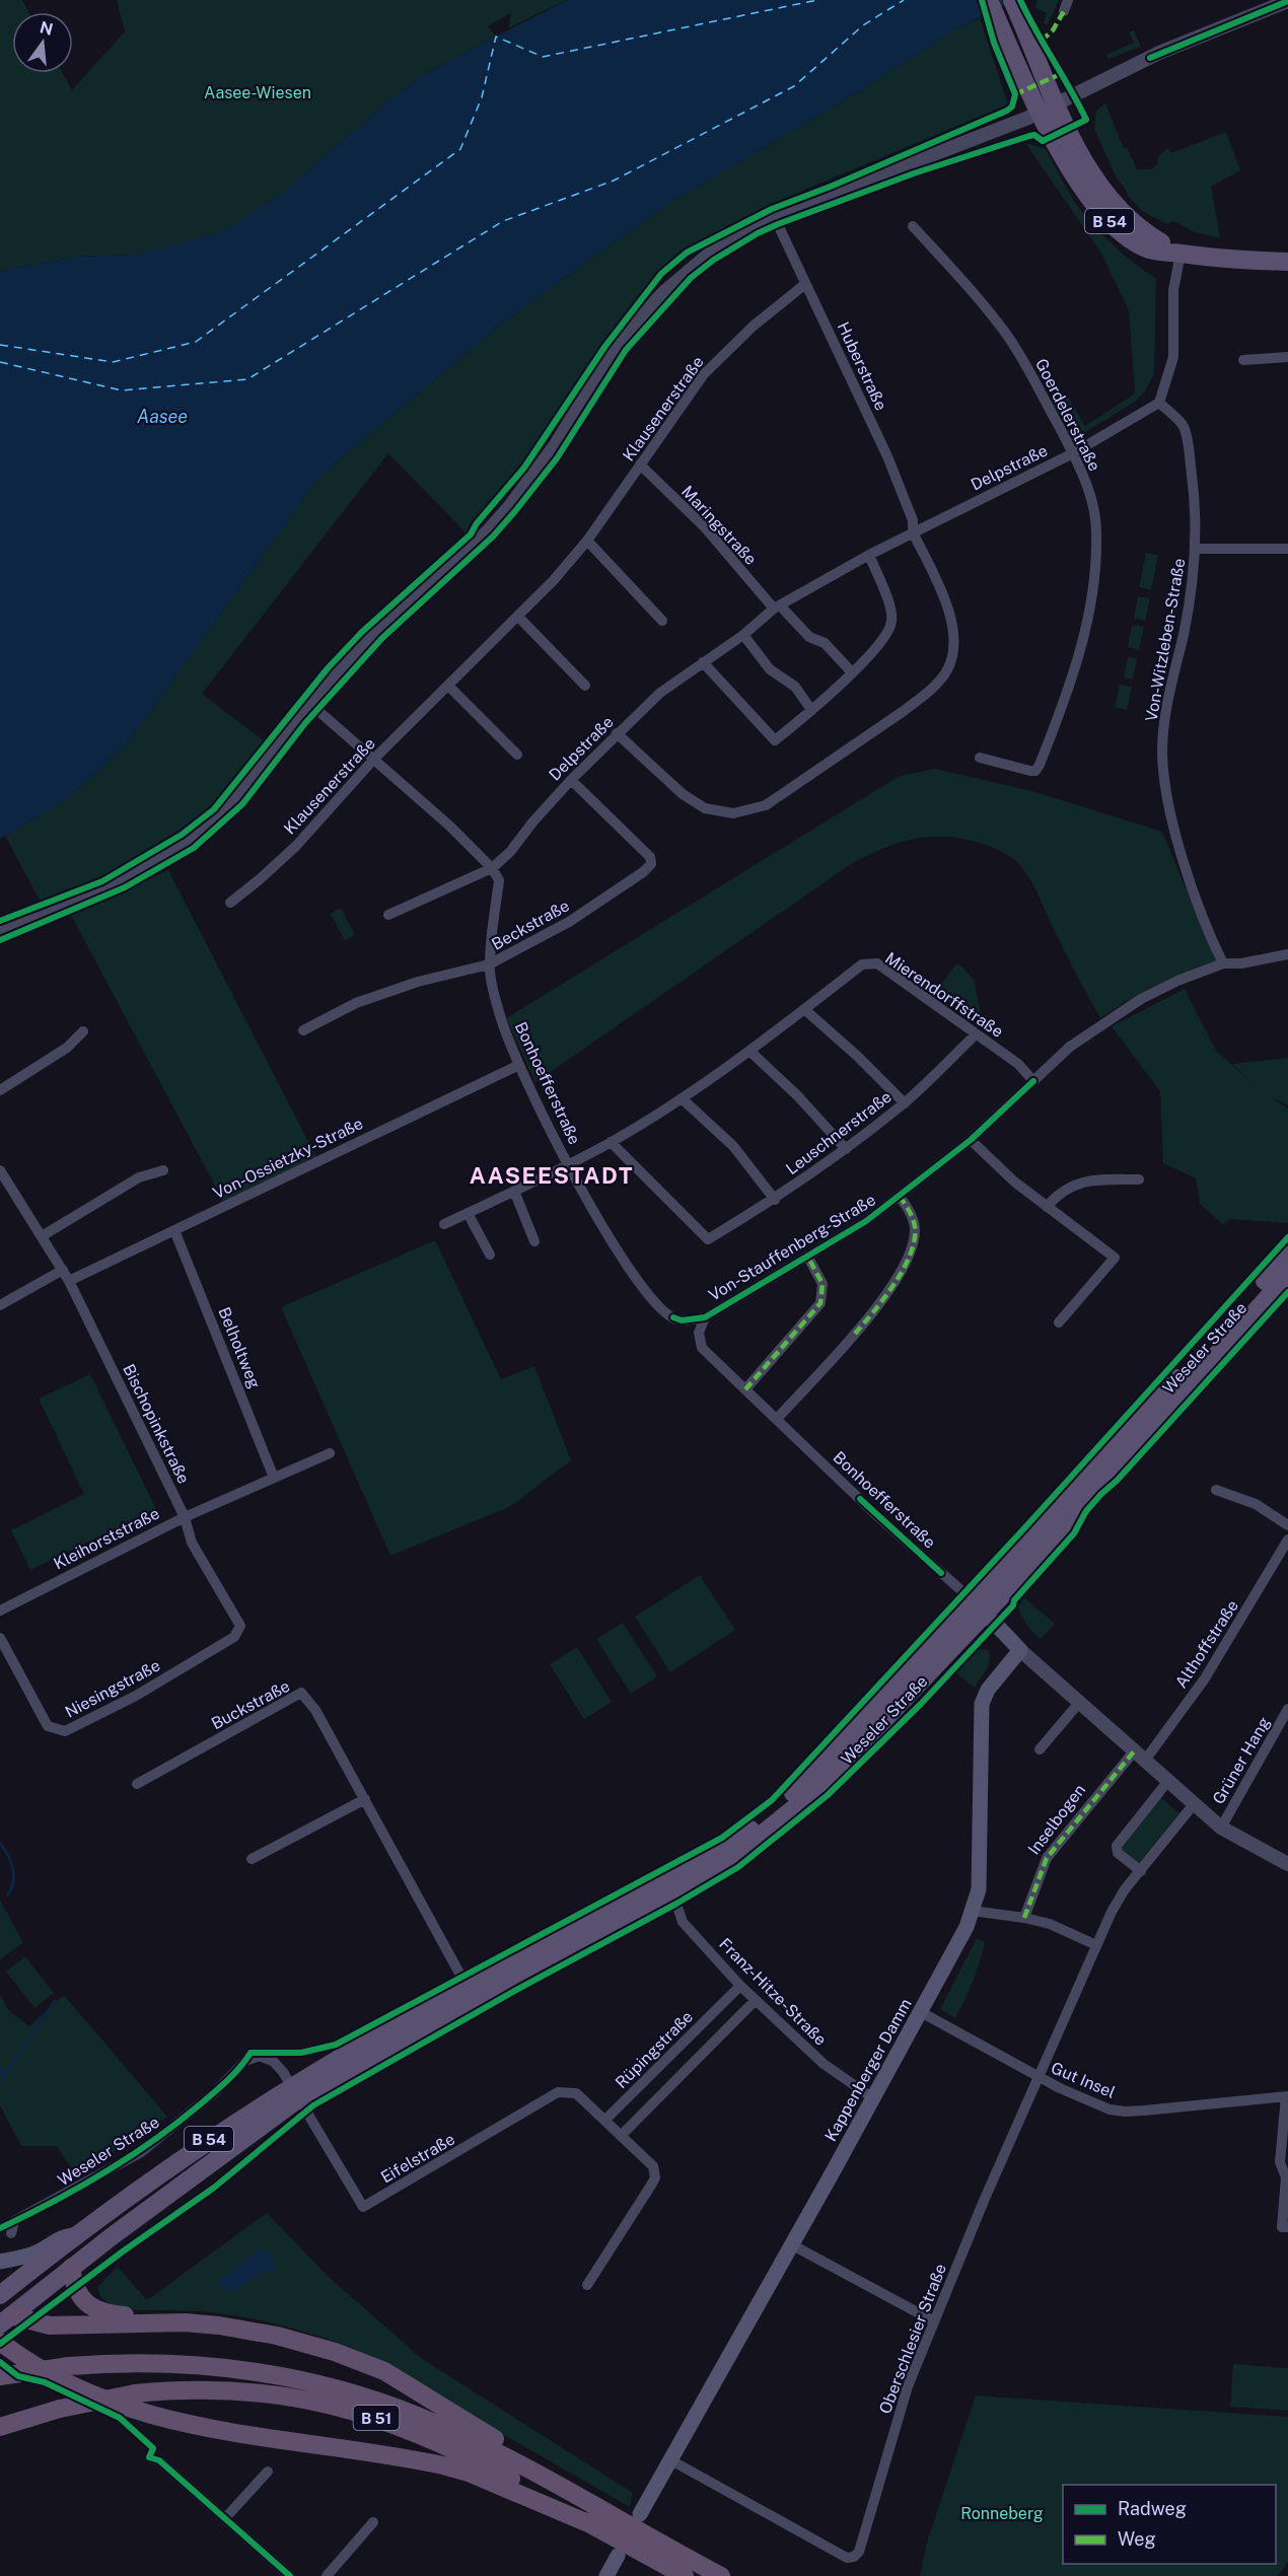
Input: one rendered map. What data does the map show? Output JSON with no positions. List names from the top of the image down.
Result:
{
  "streets": {
    "highway": ["B 51"],
    "main road": ["B 54", "Weseler Straße", "Kappenberger Damm"],
    "street": [
      "Huberstraße",
      "Klausenerstraße",
      "Goerdelerstraße",
      "Delpstraße",
      "Maringstraße",
      "Von-Witzleben-Straße",
      "Beckstraße",
      "Mierendorffstraße",
      "Bonhoefferstraße",
      "Leuschnerstraße",
      "Von-Ossietzky-Straße",
      "Von-Stauffenberg-Straße",
      "Belholtweg",
      "Bischopinkstraße",
      "Kleihorststraße",
      "Althoffstraße",
      "Niesingstraße",
      "Buckstraße",
      "Grüner Hang",
      "Inselbogen",
      "Franz-Hitze-Straße",
      "Rüpingstraße",
      "Gut Insel",
      "Eifelstraße",
      "Oberschlesier Straße"
    ]
  },
  "crossings": [
    ["B 54", "Weseler Straße"],
    ["Huberstraße", "Klausenerstraße"],
    ["Huberstraße", "Delpstraße"],
    ["Klausenerstraße", "Maringstraße"],
    ["Goerdelerstraße", "Delpstraße"],
    ["Delpstraße", "Maringstraße"],
    ["Delpstraße", "Von-Witzleben-Straße"],
    ["Delpstraße", "Beckstraße"],
    ["Delpstraße", "Bonhoefferstraße"],
    ["Von-Witzleben-Straße", "Von-Stauffenberg-Straße"],
    ["Beckstraße", "Bonhoefferstraße"],
    ["Mierendorffstraße", "Bonhoefferstraße"],
    ["Mierendorffstraße", "Leuschnerstraße"],
    ["Mierendorffstraße", "Von-Stauffenberg-Straße"],
    ["Bonhoefferstraße", "Von-Ossietzky-Straße"],
    ["Bonhoefferstraße", "Von-Stauffenberg-Straße"],
    ["Bonhoefferstraße", "Weseler Straße"],
    ["Von-Ossietzky-Straße", "Belholtweg"],
    ["Von-Ossietzky-Straße", "Bischopinkstraße"],
    ["Belholtweg", "Kleihorststraße"],
    ["Weseler Straße", "Buckstraße"],
    ["Weseler Straße", "Franz-Hitze-Straße"],
    ["Weseler Straße", "Eifelstraße"],
    ["Bischopinkstraße", "Kleihorststraße"],
    ["Bischopinkstraße", "Niesingstraße"],
    ["Althoffstraße", "Inselbogen"],
    ["Franz-Hitze-Straße", "Rüpingstraße"],
    ["Franz-Hitze-Straße", "Kappenberger Damm"],
    ["Rüpingstraße", "Eifelstraße"],
    ["Kappenberger Damm", "Gut Insel"],
    ["Kappenberger Damm", "Oberschlesier Straße"],
    ["Gut Insel", "Oberschlesier Straße"]
  ],
  "districts": ["AASEESTADT"],
  "water": ["Aasee"],
  "parks": ["Aasee-Wiesen", "Ronneberg"],
  "legend": ["Radweg", "Weg"],
  "north": "top"
}
